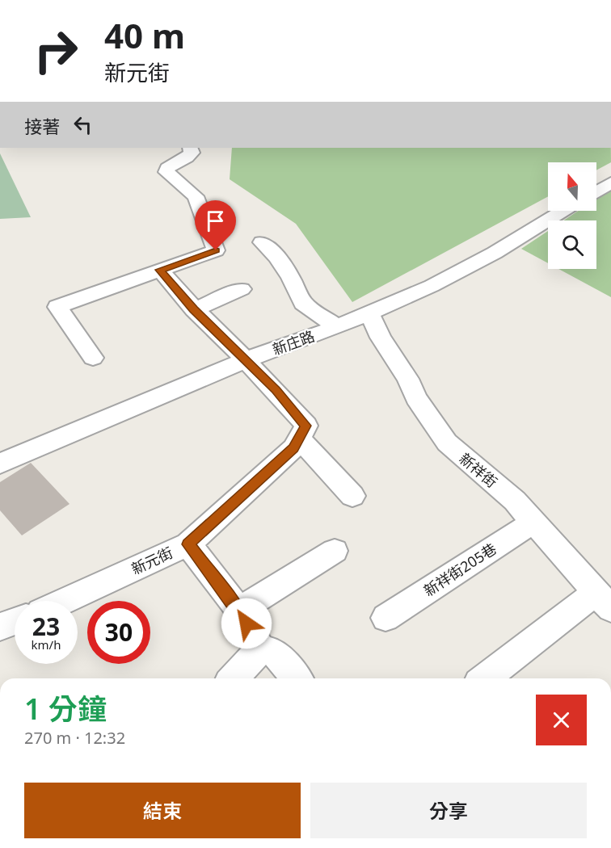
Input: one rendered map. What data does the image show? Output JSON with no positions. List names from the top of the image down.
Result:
{
  "streets": {
    "street": [
      "新庄路",
      "新祥街",
      "新元街",
      "新祥街205巷"
    ]
  },
  "crossings": [
    ["新庄路", "新祥街"],
    ["新祥街", "新祥街205巷"]
  ],
  "north": "top",
  "page": {
    "turn": ["40 m", "新元街"],
    "then": "接著",
    "speed": "23 km/h",
    "limit": "30",
    "heading": ["1 分鐘", "270 m · 12:32"],
    "buttons": ["結束", "分享"]
  }
}
